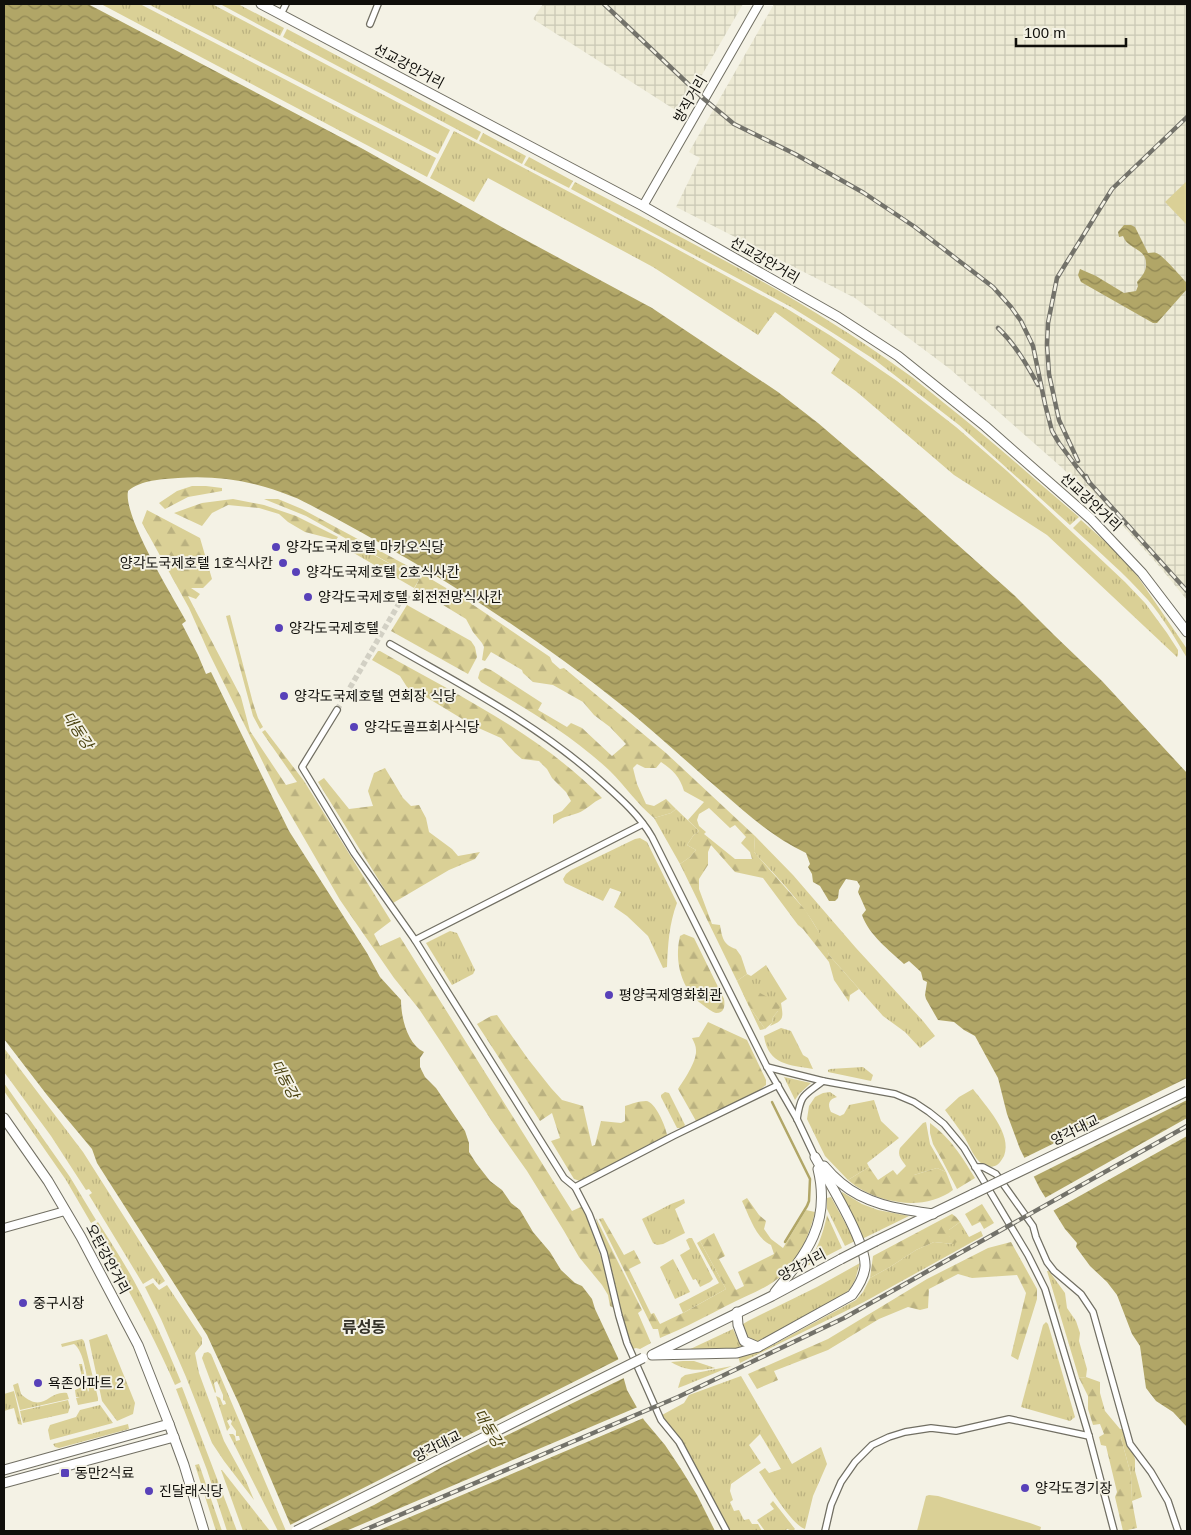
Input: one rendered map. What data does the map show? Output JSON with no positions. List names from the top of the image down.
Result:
{
  "streets": {
    "main road": [
      "선교강안거리",
      "양각대교",
      "오탄강안거리",
      "양각거리"
    ],
    "street": ["방직거리"]
  },
  "crossings": [
    ["선교강안거리", "방직거리"],
    ["양각대교", "양각거리"]
  ],
  "districts": ["류성동"],
  "water": ["대동강"],
  "places": {
    "other": [
      "양각도국제호텔 마카오식당",
      "양각도국제호텔 1호식사칸",
      "양각도국제호텔 2호식사칸",
      "양각도국제호텔 회전전망식사칸",
      "양각도국제호텔",
      "양각도국제호텔 연회장 식당",
      "양각도골프회사식당",
      "평양국제영화회관",
      "중구시장",
      "욕존아파트 2",
      "양각도경기장",
      "진달래식당"
    ],
    "transit": ["동만2식료"]
  },
  "scale_bar": "100 m"
}
